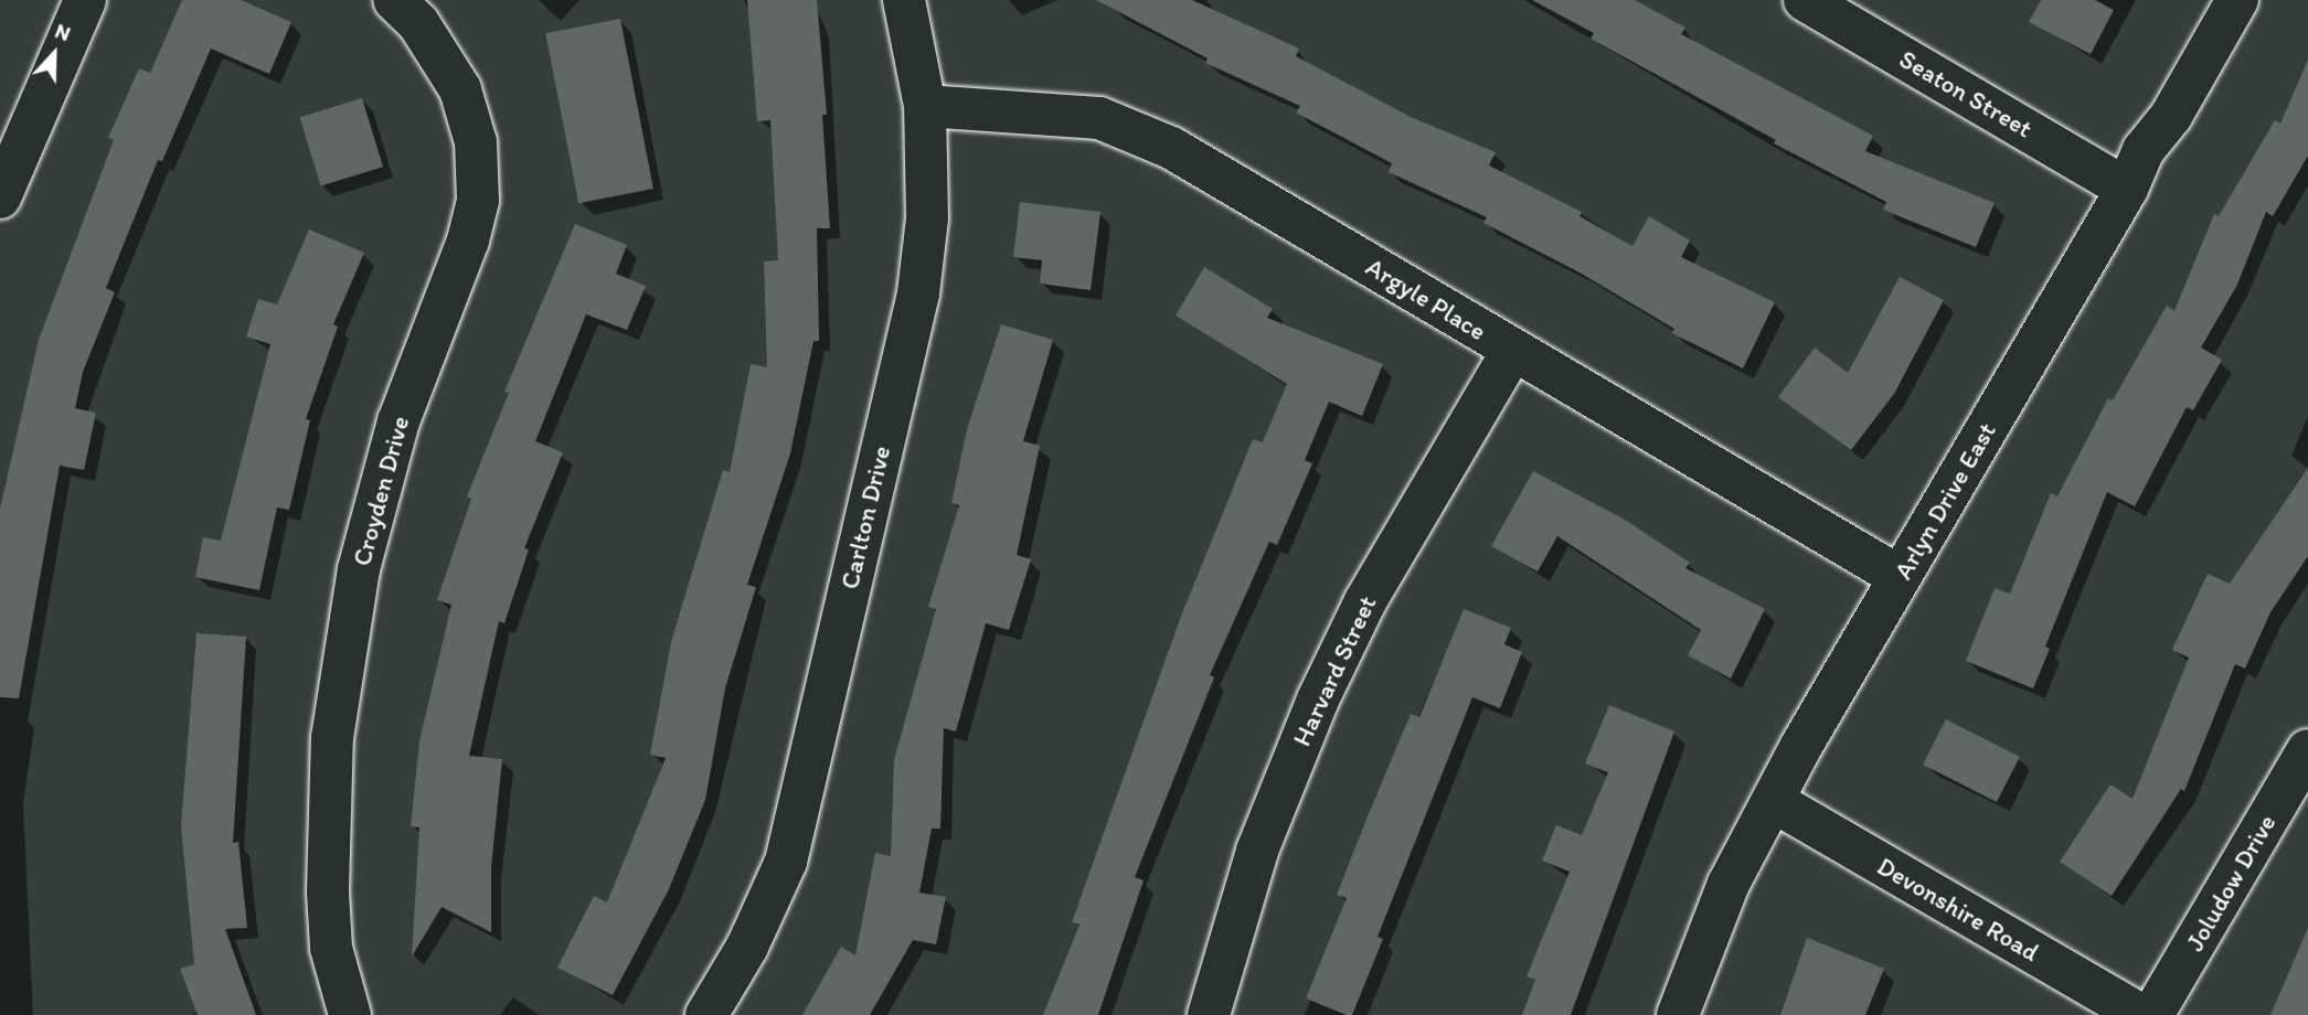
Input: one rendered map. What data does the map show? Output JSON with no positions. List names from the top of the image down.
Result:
{
  "streets": {
    "street": [
      "Seaton Street",
      "Argyle Place",
      "Croyden Drive",
      "Arlyn Drive East",
      "Carlton Drive",
      "Harvard Street",
      "Joludow Drive",
      "Devonshire Road"
    ]
  },
  "crossings": [
    ["Seaton Street", "Arlyn Drive East"],
    ["Argyle Place", "Arlyn Drive East"],
    ["Argyle Place", "Carlton Drive"],
    ["Argyle Place", "Harvard Street"],
    ["Arlyn Drive East", "Devonshire Road"]
  ],
  "north": "top"
}
